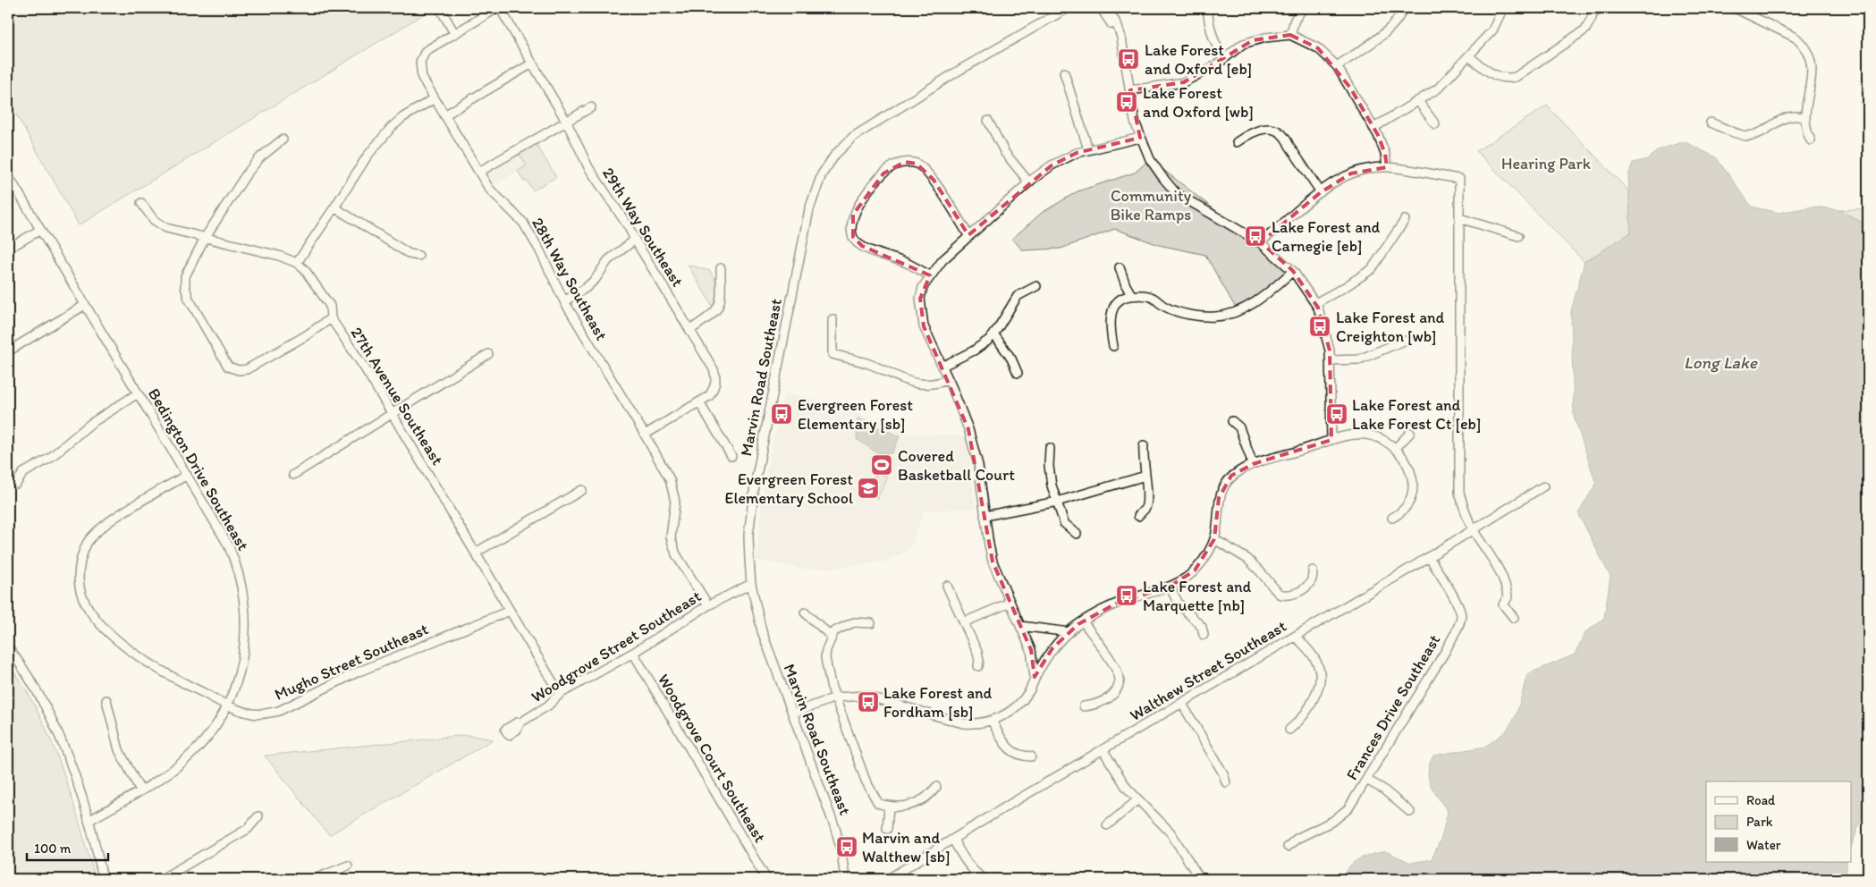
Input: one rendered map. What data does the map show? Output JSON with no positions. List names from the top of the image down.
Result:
{
  "streets": {
    "street": [
      "29th Way Southeast",
      "28th Way Southeast",
      "Marvin Road Southeast",
      "27th Avenue Southeast",
      "Bedington Drive Southeast",
      "Woodgrove Street Southeast",
      "Mugho Street Southeast",
      "Walthew Street Southeast",
      "Frances Drive Southeast",
      "Woodgrove Court Southeast"
    ]
  },
  "crossings": [
    ["29th Way Southeast", "28th Way Southeast"],
    ["28th Way Southeast", "Woodgrove Street Southeast"],
    ["Marvin Road Southeast", "Woodgrove Street Southeast"],
    ["27th Avenue Southeast", "Woodgrove Street Southeast"],
    ["27th Avenue Southeast", "Mugho Street Southeast"],
    ["Bedington Drive Southeast", "Mugho Street Southeast"],
    ["Woodgrove Street Southeast", "Woodgrove Court Southeast"],
    ["Walthew Street Southeast", "Frances Drive Southeast"]
  ],
  "water": ["Long Lake"],
  "parks": ["Hearing Park", "Community Bike Ramps"],
  "places": {
    "bus stop": [
      "Lake Forest and Oxford [eb]",
      "Lake Forest and Oxford [wb]",
      "Lake Forest and Carnegie [eb]",
      "Lake Forest and Creighton [wb]",
      "Evergreen Forest Elementary [sb]",
      "Lake Forest and Lake Forest Ct [eb]",
      "Lake Forest and Marquette [nb]",
      "Lake Forest and Fordham [sb]",
      "Marvin and Walthew [sb]"
    ],
    "sports": ["Covered Basketball Court"],
    "school or university": ["Evergreen Forest Elementary School"]
  },
  "legend": ["Road", "Park", "Water"],
  "scale_bar": "100 m"
}
